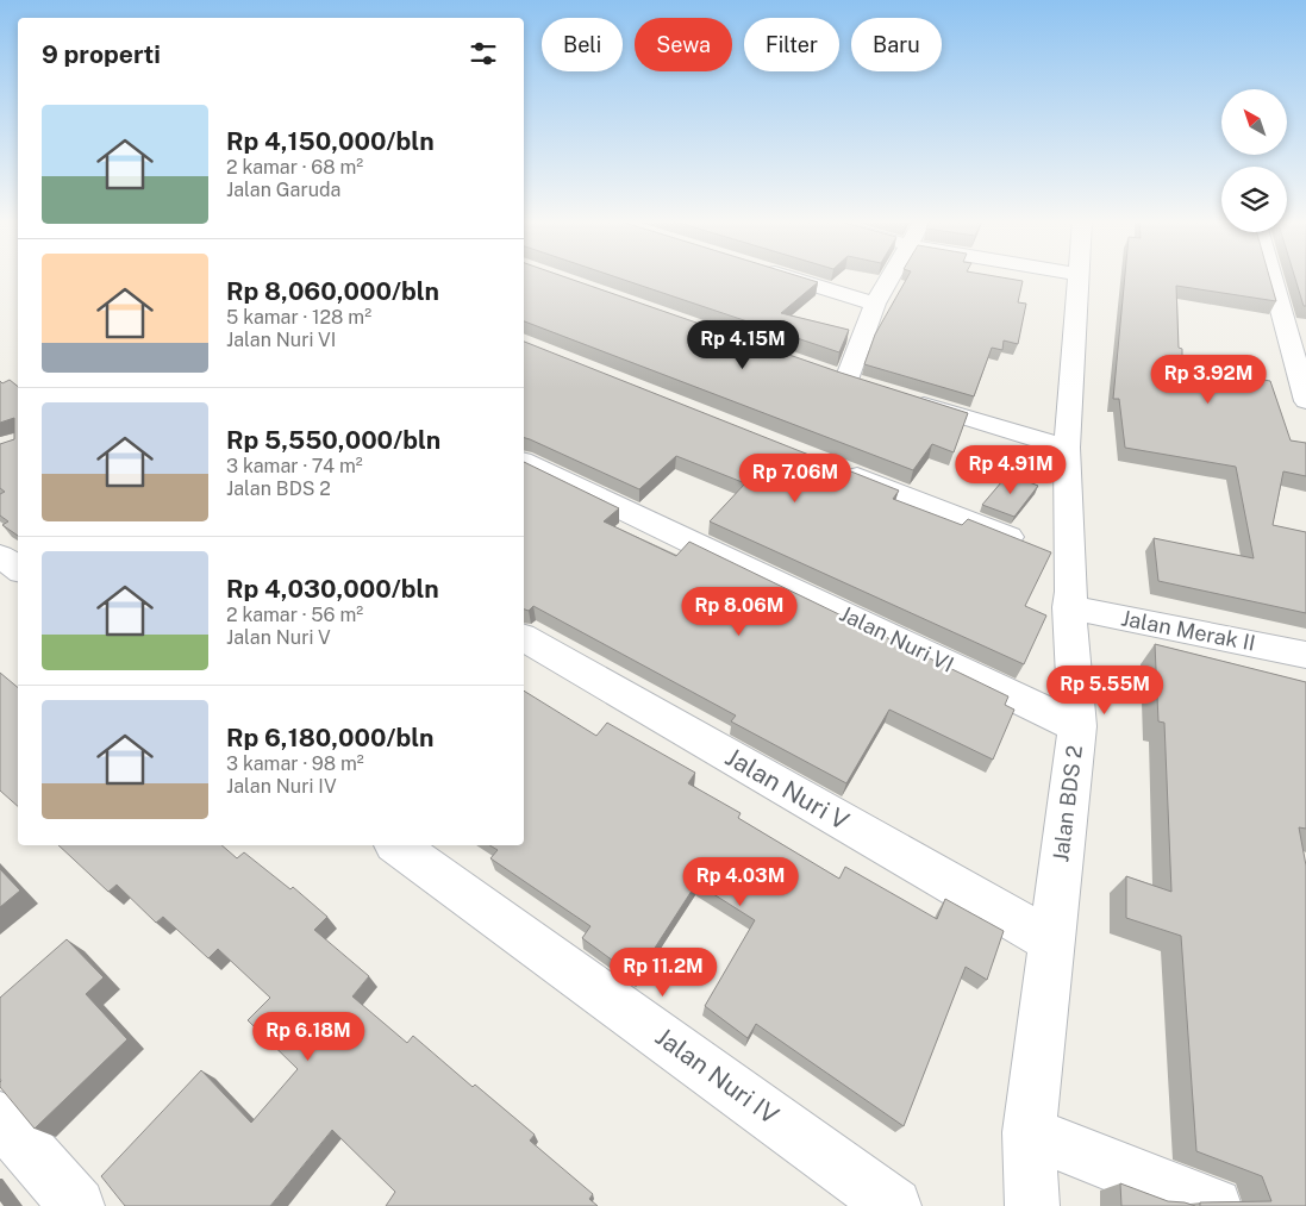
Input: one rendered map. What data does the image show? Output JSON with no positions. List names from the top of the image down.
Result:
{
  "streets": {
    "street": [
      "Jalan Merak II",
      "Jalan Nuri VI",
      "Jalan Nuri V",
      "Jalan BDS 2",
      "Jalan Nuri IV"
    ]
  },
  "crossings": [
    ["Jalan Merak II", "Jalan BDS 2"],
    ["Jalan Nuri VI", "Jalan BDS 2"],
    ["Jalan Nuri V", "Jalan BDS 2"]
  ],
  "north": "top left",
  "page": {
    "chip": [
      "Beli",
      "Sewa",
      "Filter",
      "Baru"
    ],
    "heading": "9 properti",
    "list": [
      {
        "name": "Rp 4,150,000/bln",
        "note": "2 kamar · 68 m² · Jalan Garuda"
      },
      {
        "name": "Rp 8,060,000/bln",
        "note": "5 kamar · 128 m² · Jalan Nuri VI"
      },
      {
        "name": "Rp 5,550,000/bln",
        "note": "3 kamar · 74 m² · Jalan BDS 2"
      },
      {
        "name": "Rp 4,030,000/bln",
        "note": "2 kamar · 56 m² · Jalan Nuri V"
      },
      {
        "name": "Rp 6,180,000/bln",
        "note": "3 kamar · 98 m² · Jalan Nuri IV"
      }
    ],
    "price": [
      "Rp 4.15M",
      "Rp 3.92M",
      "Rp 4.91M",
      "Rp 7.06M",
      "Rp 8.06M",
      "Rp 5.55M",
      "Rp 4.03M",
      "Rp 11.2M",
      "Rp 6.18M"
    ]
  }
}
